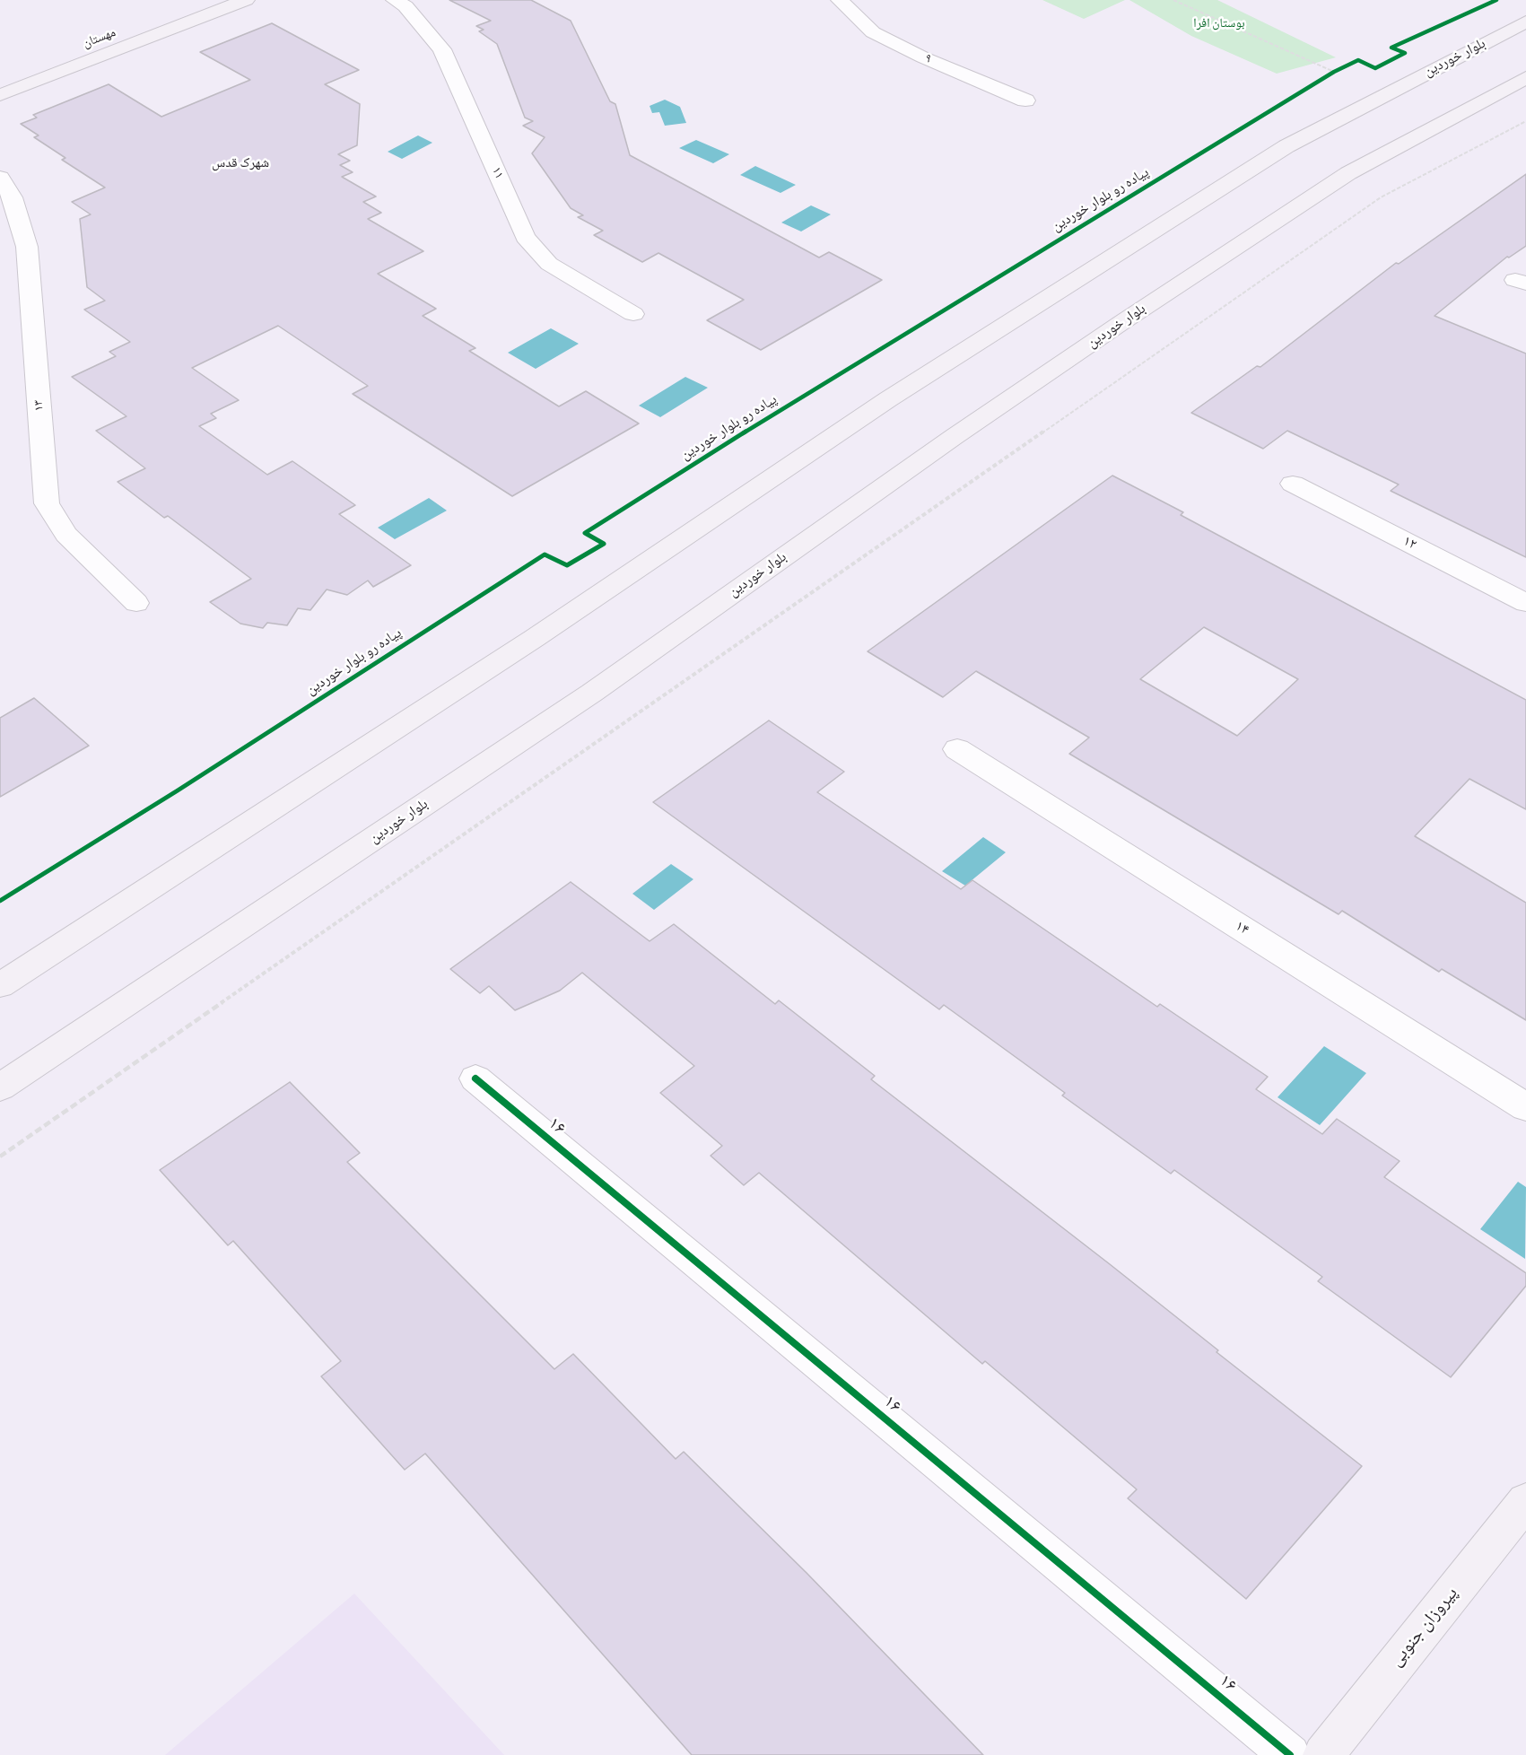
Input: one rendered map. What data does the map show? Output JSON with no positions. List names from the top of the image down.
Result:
{
  "streets": {
    "main road": ["مهستان", "بلوار خوردین", "پیروزان جنوبی"],
    "street": [
      "۹",
      "۱۱",
      "۱۳",
      "۱۲",
      "۱۴",
      "۱۶"
    ],
    "cycle path": ["پیاده رو بلوار خوردین"]
  },
  "districts": ["شهرک قدس"],
  "parks": ["بوستان افرا"]
}
